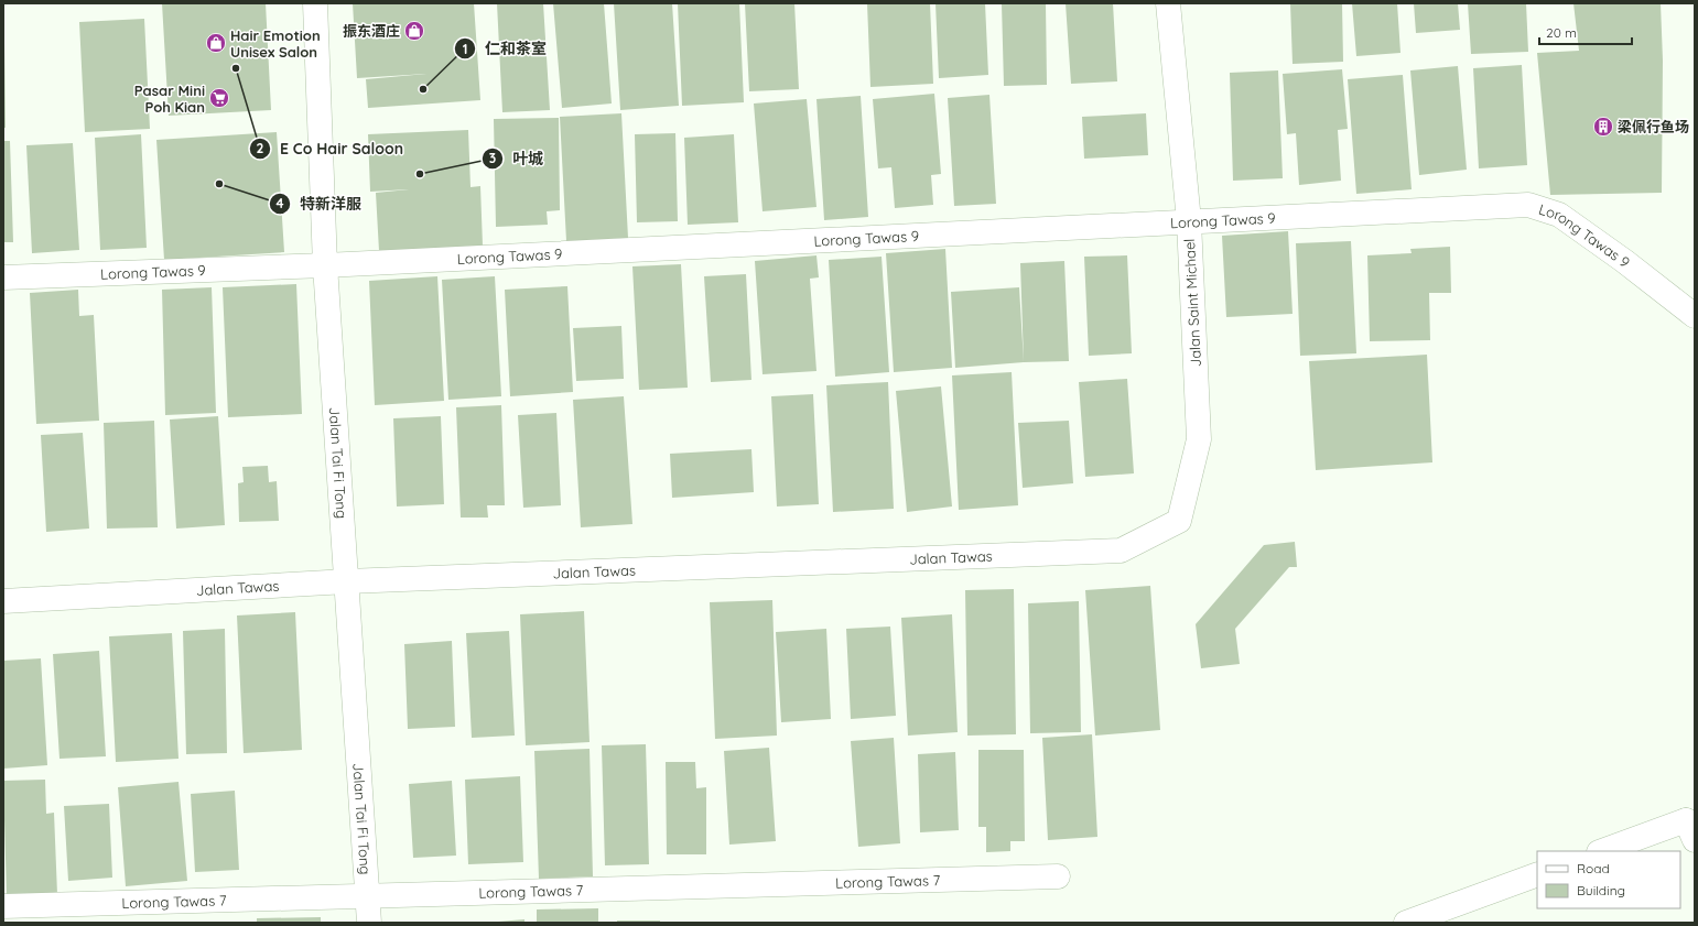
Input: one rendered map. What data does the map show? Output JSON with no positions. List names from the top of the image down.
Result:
{
  "streets": {
    "street": [
      "Lorong Tawas 9",
      "Jalan Saint Michael",
      "Jalan Tai Fi Tong",
      "Jalan Tawas",
      "Lorong Tawas 7"
    ]
  },
  "crossings": [
    ["Lorong Tawas 9", "Jalan Saint Michael"],
    ["Lorong Tawas 9", "Jalan Tai Fi Tong"],
    ["Jalan Saint Michael", "Jalan Tawas"],
    ["Jalan Tai Fi Tong", "Jalan Tawas"],
    ["Jalan Tai Fi Tong", "Lorong Tawas 7"]
  ],
  "places": {
    "shop": ["振东酒庄", "Hair Emotion Unisex Salon"],
    "other": [
      "E Co Hair Saloon",
      "仁和茶室",
      "叶城",
      "特新洋服"
    ],
    "supermarket": ["Pasar Mini Poh Kian"],
    "building": ["梁佩行鱼场"]
  },
  "legend": ["Road", "Building"],
  "scale_bar": "20 m"
}
